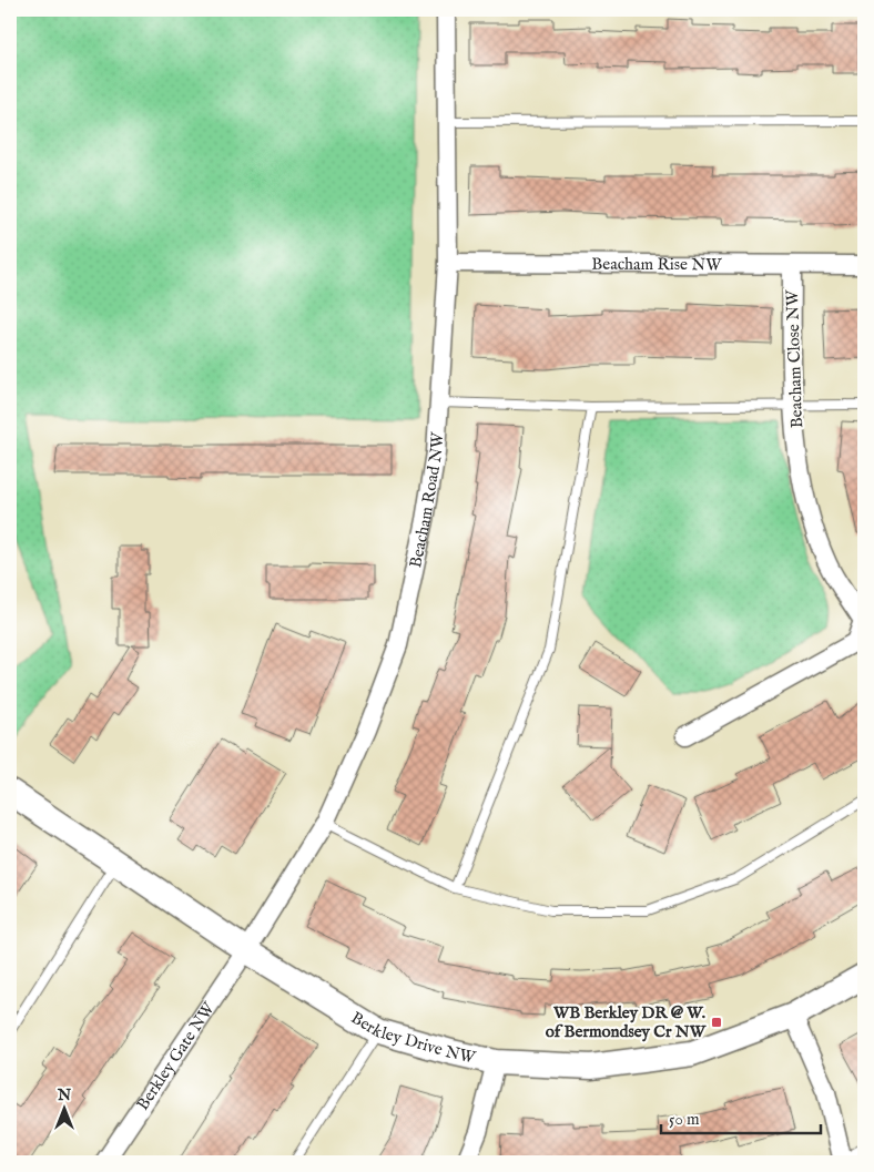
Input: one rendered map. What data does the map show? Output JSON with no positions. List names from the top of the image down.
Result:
{
  "streets": {
    "street": [
      "Beacham Rise NW",
      "Beacham Close NW",
      "Beacham Road NW",
      "Berkley Drive NW",
      "Berkley Gate NW"
    ]
  },
  "crossings": [
    ["Beacham Rise NW", "Beacham Close NW"],
    ["Beacham Rise NW", "Beacham Road NW"],
    ["Beacham Road NW", "Berkley Drive NW"],
    ["Beacham Road NW", "Berkley Gate NW"],
    ["Berkley Drive NW", "Berkley Gate NW"]
  ],
  "places": {
    "transit": ["WB Berkley DR @ W. of Bermondsey Cr NW"]
  },
  "scale_bar": "50 m",
  "north": "top"
}
